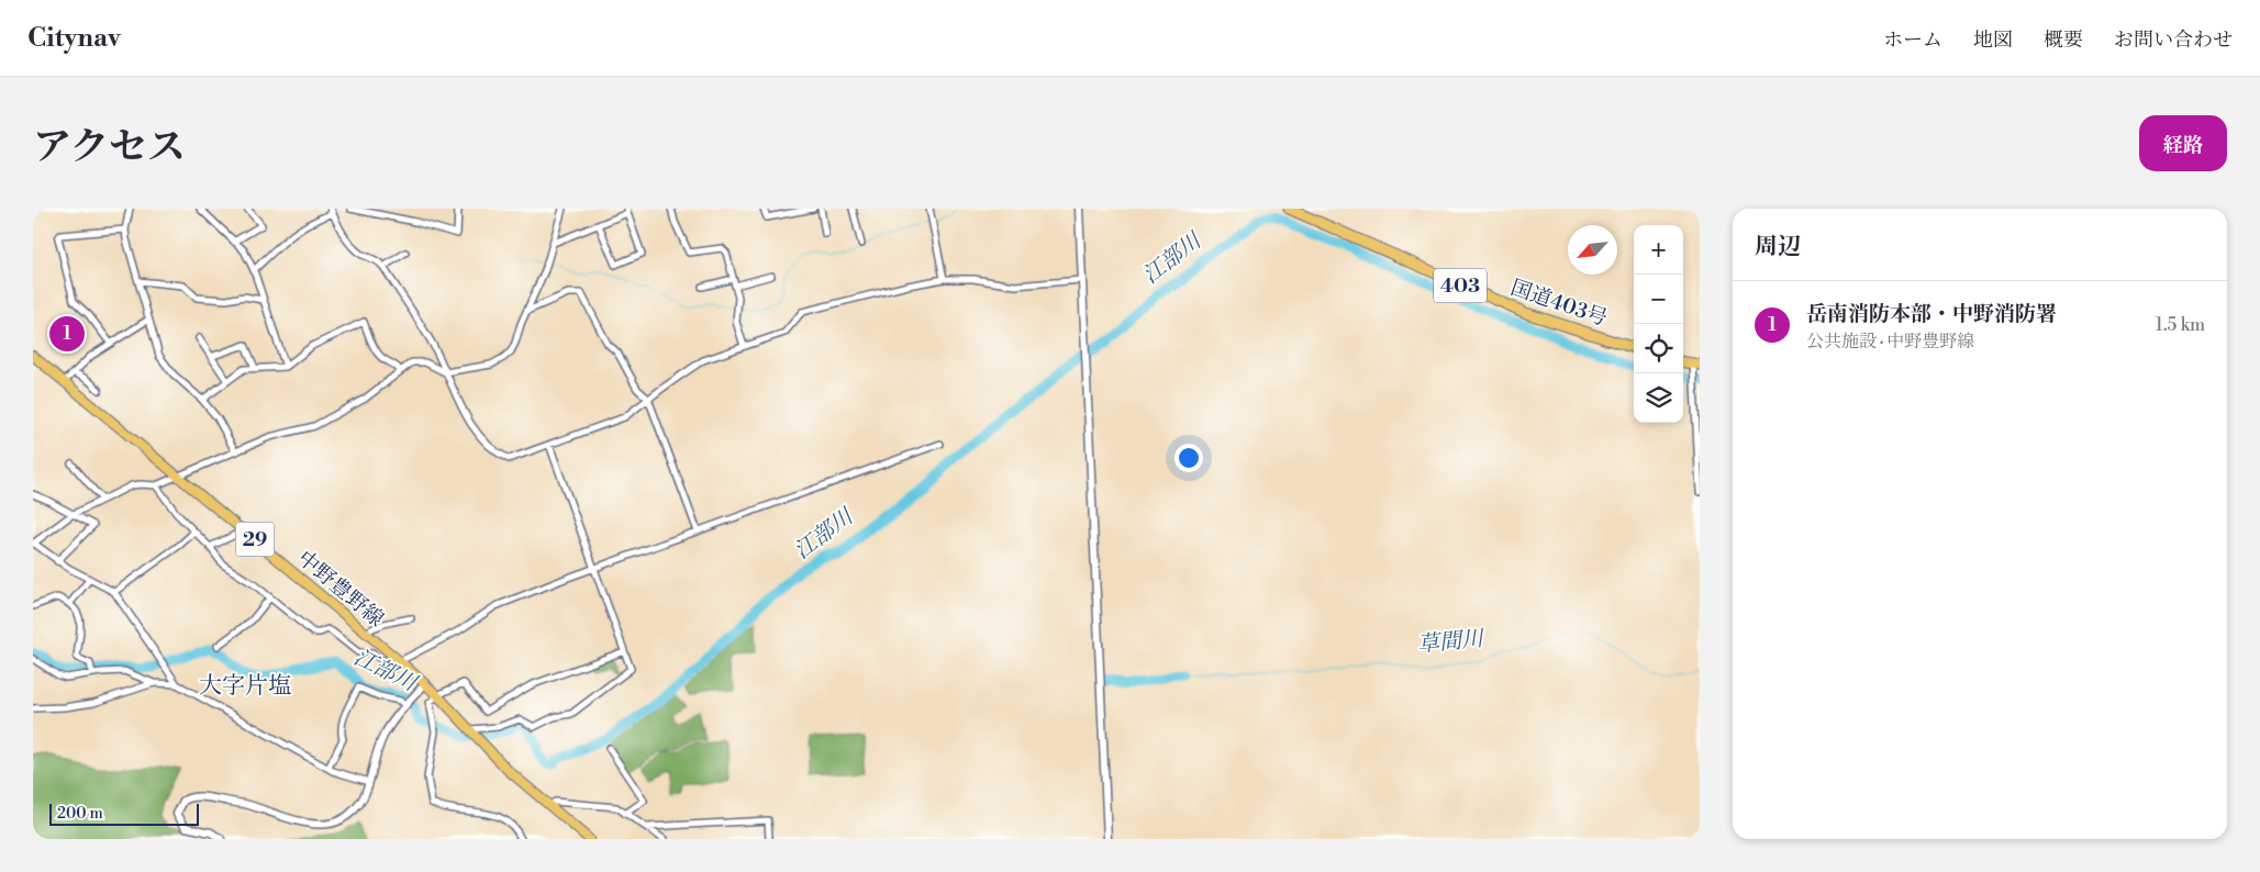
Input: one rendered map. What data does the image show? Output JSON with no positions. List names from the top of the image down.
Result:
{
  "streets": {
    "highway": ["403", "国道403号"],
    "main road": ["29", "中野豊野線"]
  },
  "districts": ["大字片塩"],
  "water": ["江部川", "草間川"],
  "scale_bar": "200 m",
  "north": "bottom left",
  "page": {
    "header": "Citynav",
    "nav": [
      "ホーム",
      "地図",
      "概要",
      "お問い合わせ"
    ],
    "title": "アクセス",
    "buttons": "経路",
    "heading": "周辺",
    "map_buttons": ["+", "−"],
    "list": [
      {
        "mark": "1",
        "name": "岳南消防本部・中野消防署",
        "note": "公共施設 · 中野豊野線",
        "value": "1.5 km"
      }
    ],
    "pins": "1",
    "scale": "200 m"
  }
}
